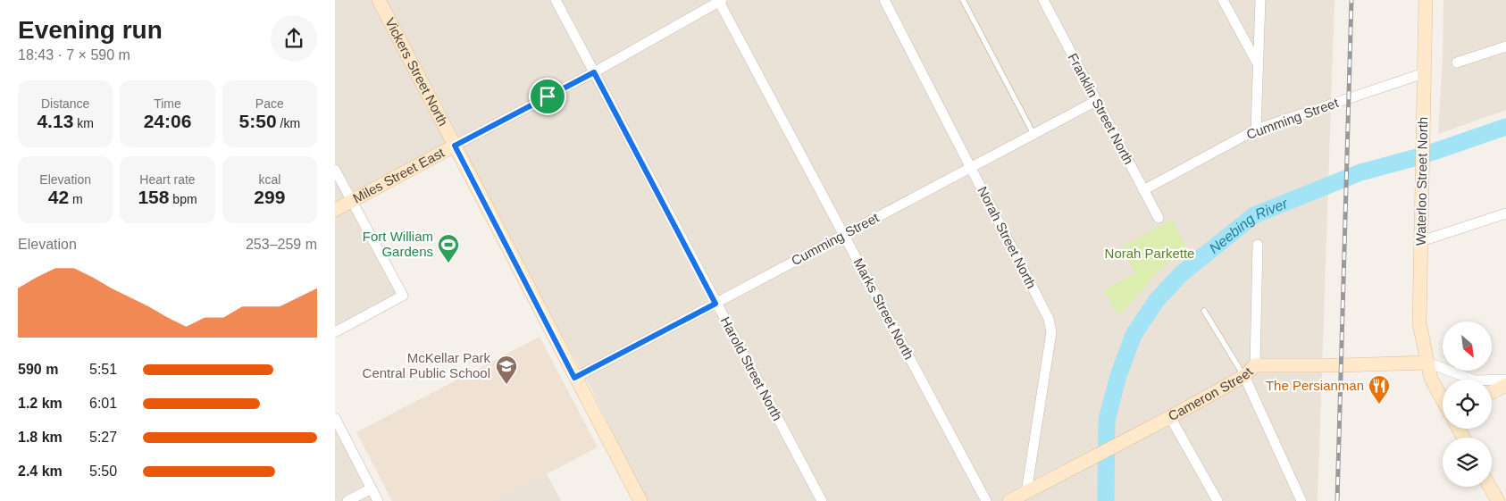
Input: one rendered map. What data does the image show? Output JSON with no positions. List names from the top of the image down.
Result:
{
  "streets": {
    "street": [
      "Vickers Street North",
      "Franklin Street North",
      "Cumming Street",
      "Miles Street East",
      "Waterloo Street North",
      "Norah Street North",
      "Marks Street North",
      "Harold Street North",
      "Cameron Street"
    ]
  },
  "crossings": [
    ["Vickers Street North", "Cumming Street"],
    ["Vickers Street North", "Miles Street East"],
    ["Franklin Street North", "Cumming Street"],
    ["Cumming Street", "Waterloo Street North"],
    ["Cumming Street", "Norah Street North"],
    ["Cumming Street", "Marks Street North"],
    ["Cumming Street", "Harold Street North"],
    ["Miles Street East", "Marks Street North"],
    ["Miles Street East", "Harold Street North"],
    ["Waterloo Street North", "Cameron Street"],
    ["Norah Street North", "Cameron Street"]
  ],
  "water": ["Neebing River"],
  "parks": ["Norah Parkette"],
  "places": {
    "sports": ["Fort William Gardens"],
    "school or university": ["McKellar Park Central Public School"],
    "restaurant": ["The Persianman"]
  },
  "north": "bottom right",
  "page": {
    "heading": ["Evening run", "18:43 · 7 × 590 m"],
    "stats": [
      ["Distance", "4.13 km"],
      ["Time", "24:06"],
      ["Pace", "5:50 /km"],
      ["Elevation", "42 m"],
      ["Heart rate", "158 bpm"],
      ["kcal", "299"]
    ],
    "chart": ["Elevation", "253–259 m"],
    "list": [
      {
        "name": "590 m",
        "note": "5:51"
      },
      {
        "name": "1.2 km",
        "note": "6:01"
      },
      {
        "name": "1.8 km",
        "note": "5:27"
      },
      {
        "name": "2.4 km",
        "note": "5:50"
      }
    ]
  }
}
